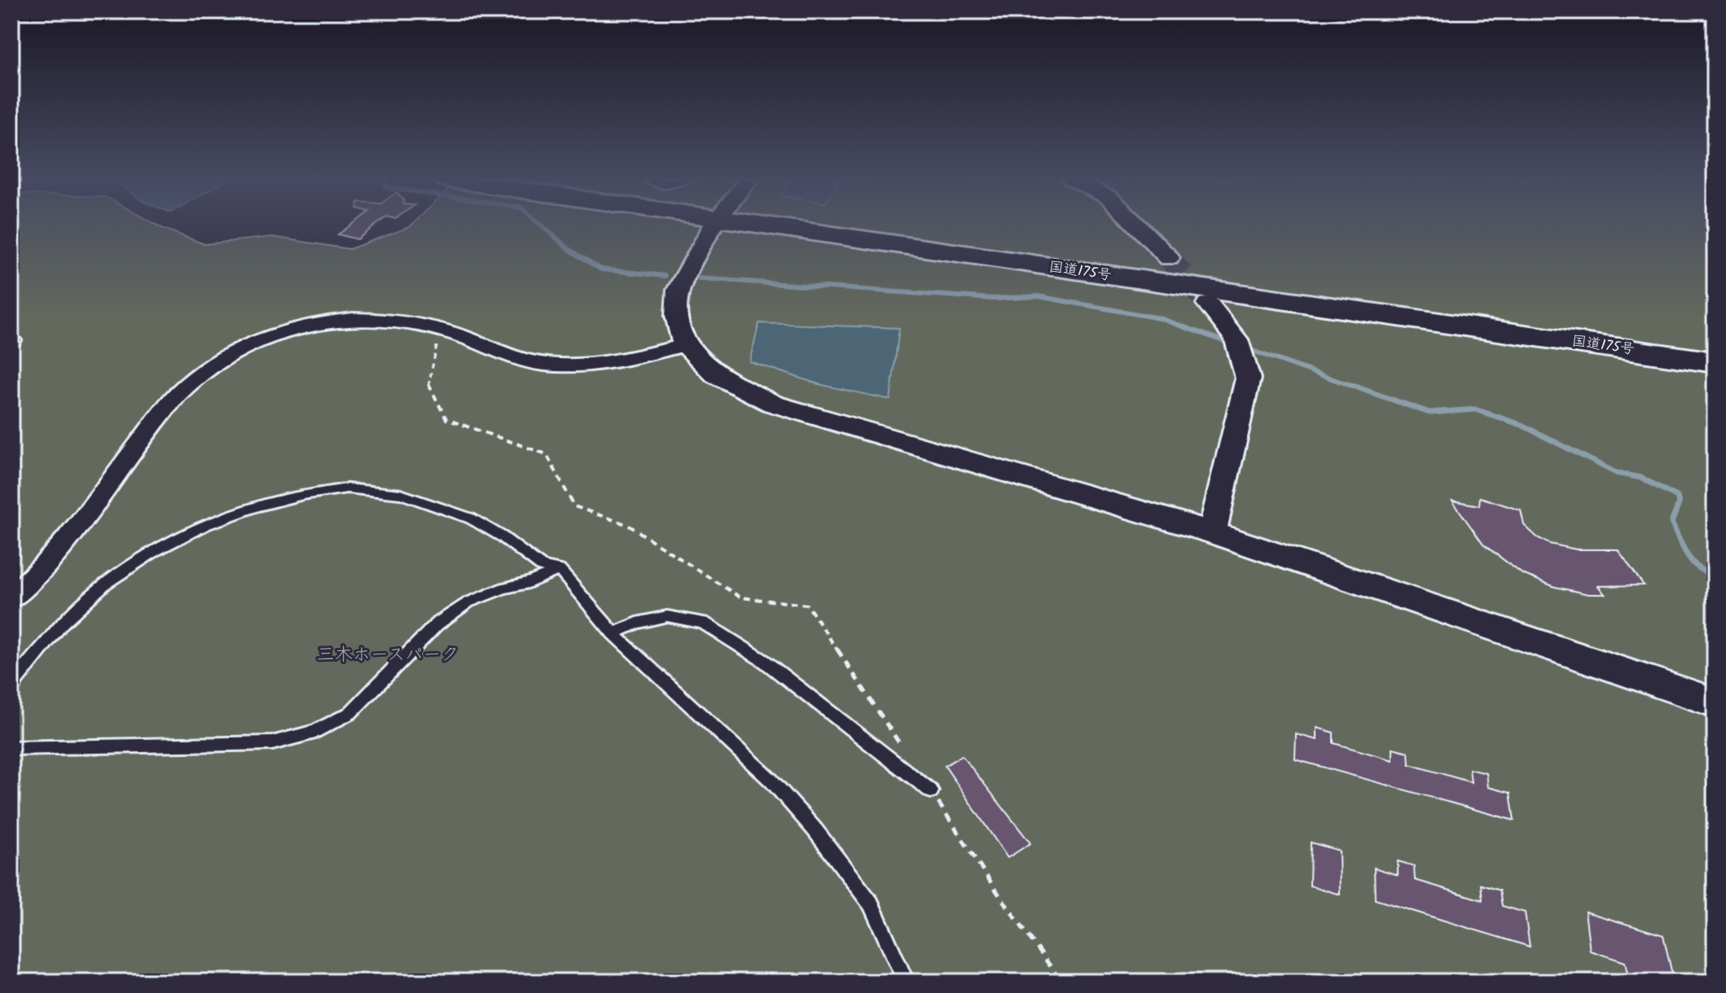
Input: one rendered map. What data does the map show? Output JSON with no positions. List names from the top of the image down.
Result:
{
  "streets": {
    "highway": ["国道175号"]
  },
  "parks": ["三木ホースパーク"]
}
